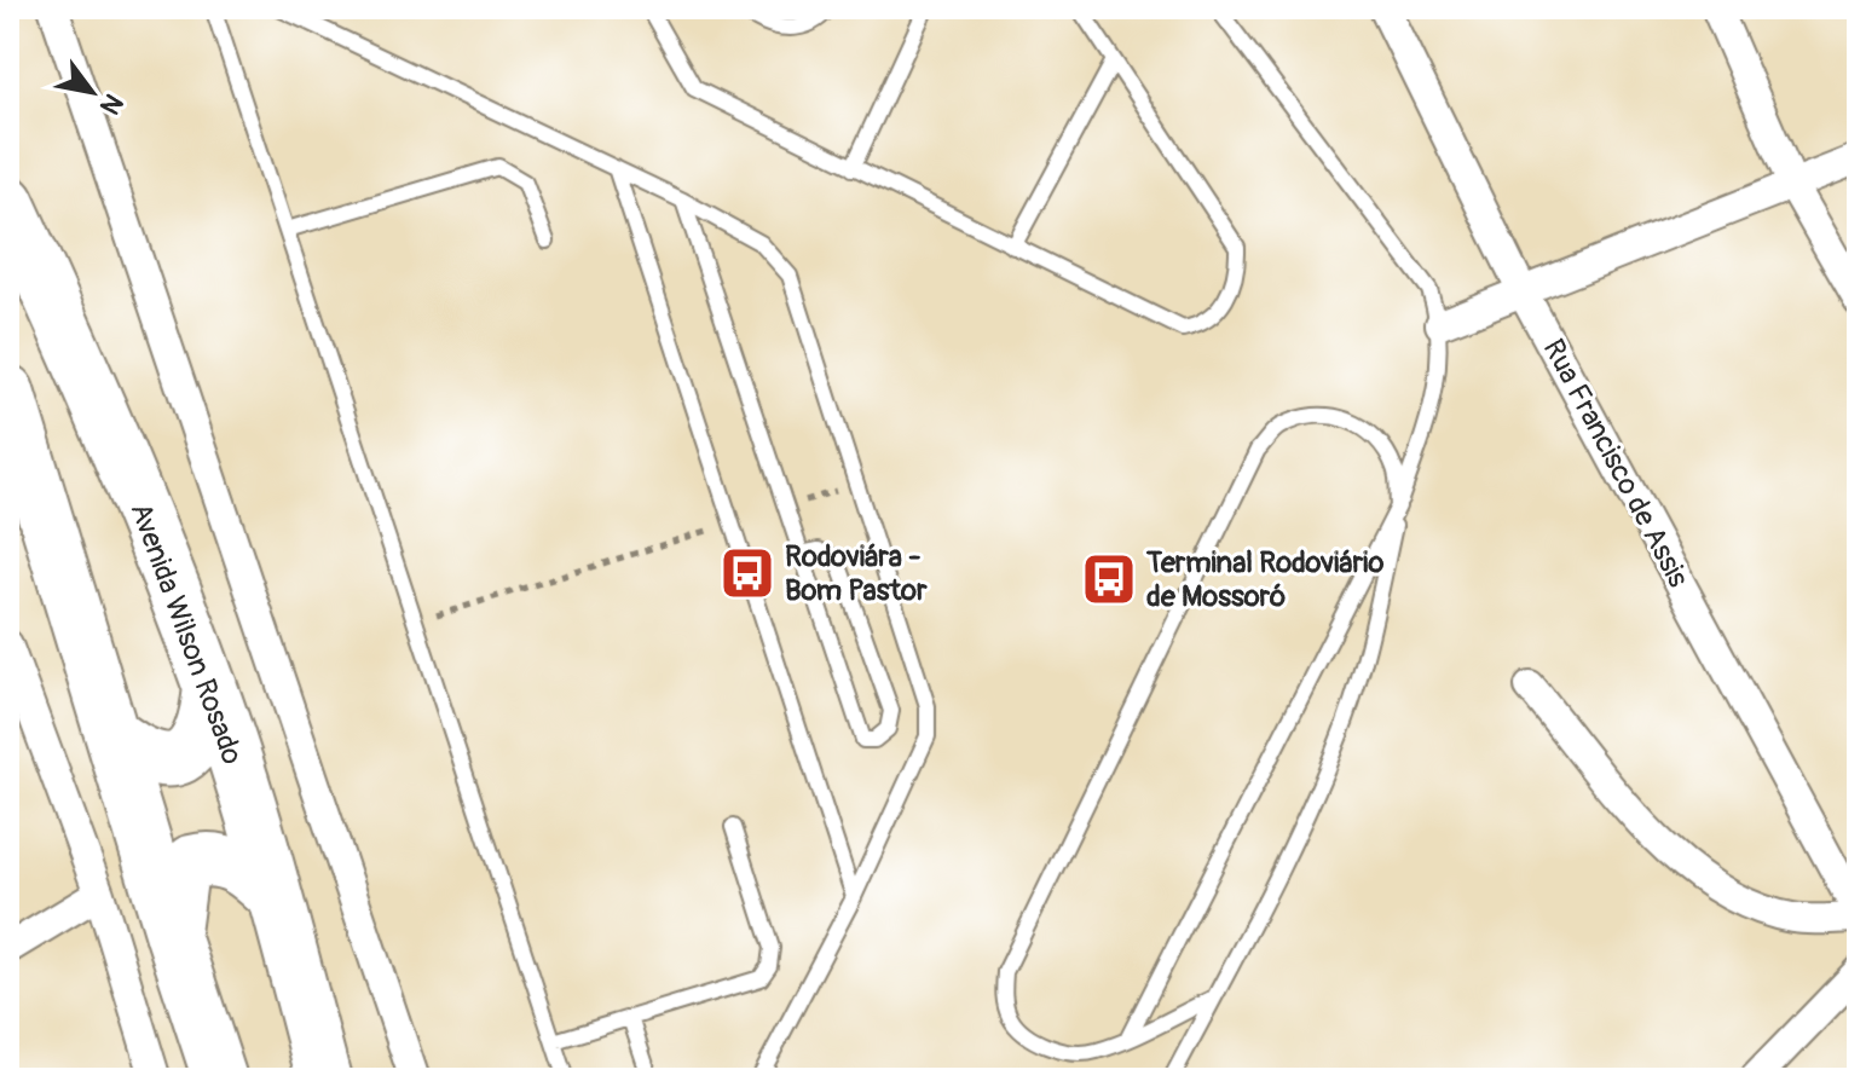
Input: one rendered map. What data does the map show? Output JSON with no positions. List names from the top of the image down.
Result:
{
  "streets": {
    "highway": ["Avenida Wilson Rosado"],
    "street": ["Rua Francisco de Assis"]
  },
  "places": {
    "bus stop": ["Rodoviára - Bom Pastor", "Terminal Rodoviário de Mossoró"]
  },
  "north": "bottom right"
}
